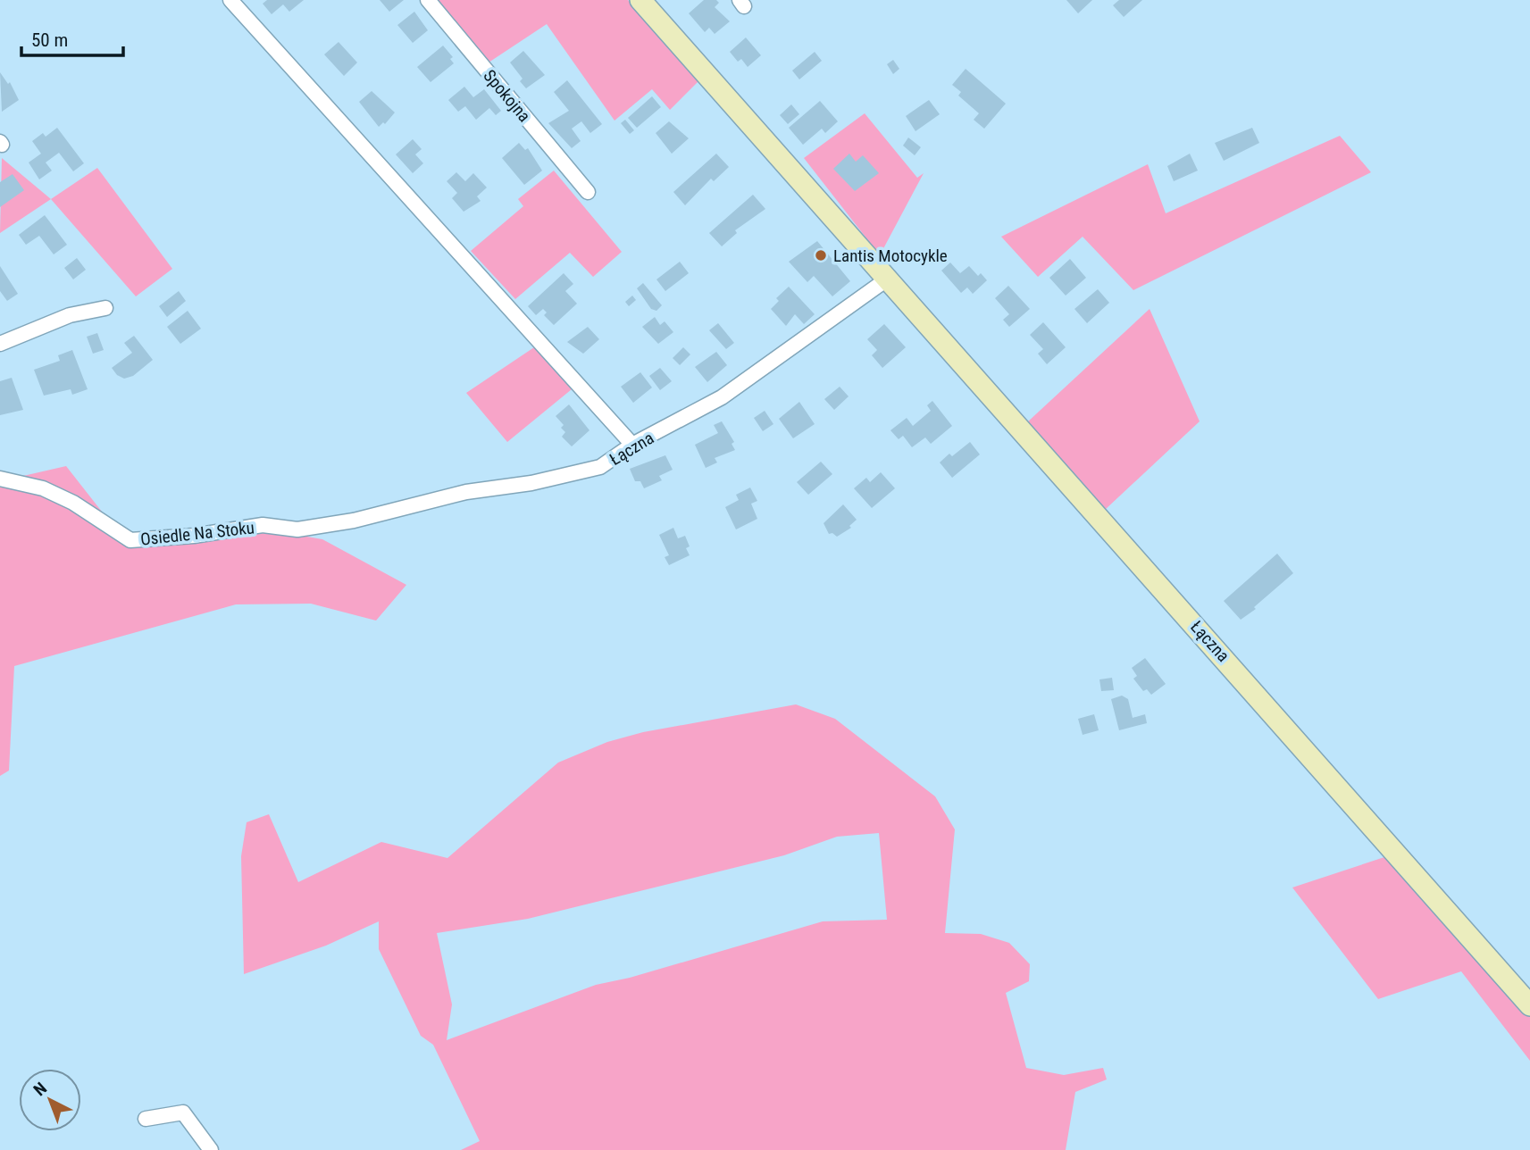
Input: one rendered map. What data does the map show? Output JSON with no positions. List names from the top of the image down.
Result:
{
  "streets": {
    "street": ["Spokojna", "Łączna", "Osiedle Na Stoku"]
  },
  "crossings": [
    ["Łączna", "Osiedle Na Stoku"]
  ],
  "places": ["Lantis Motocykle"],
  "scale_bar": "50 m",
  "north": "top left"
}
